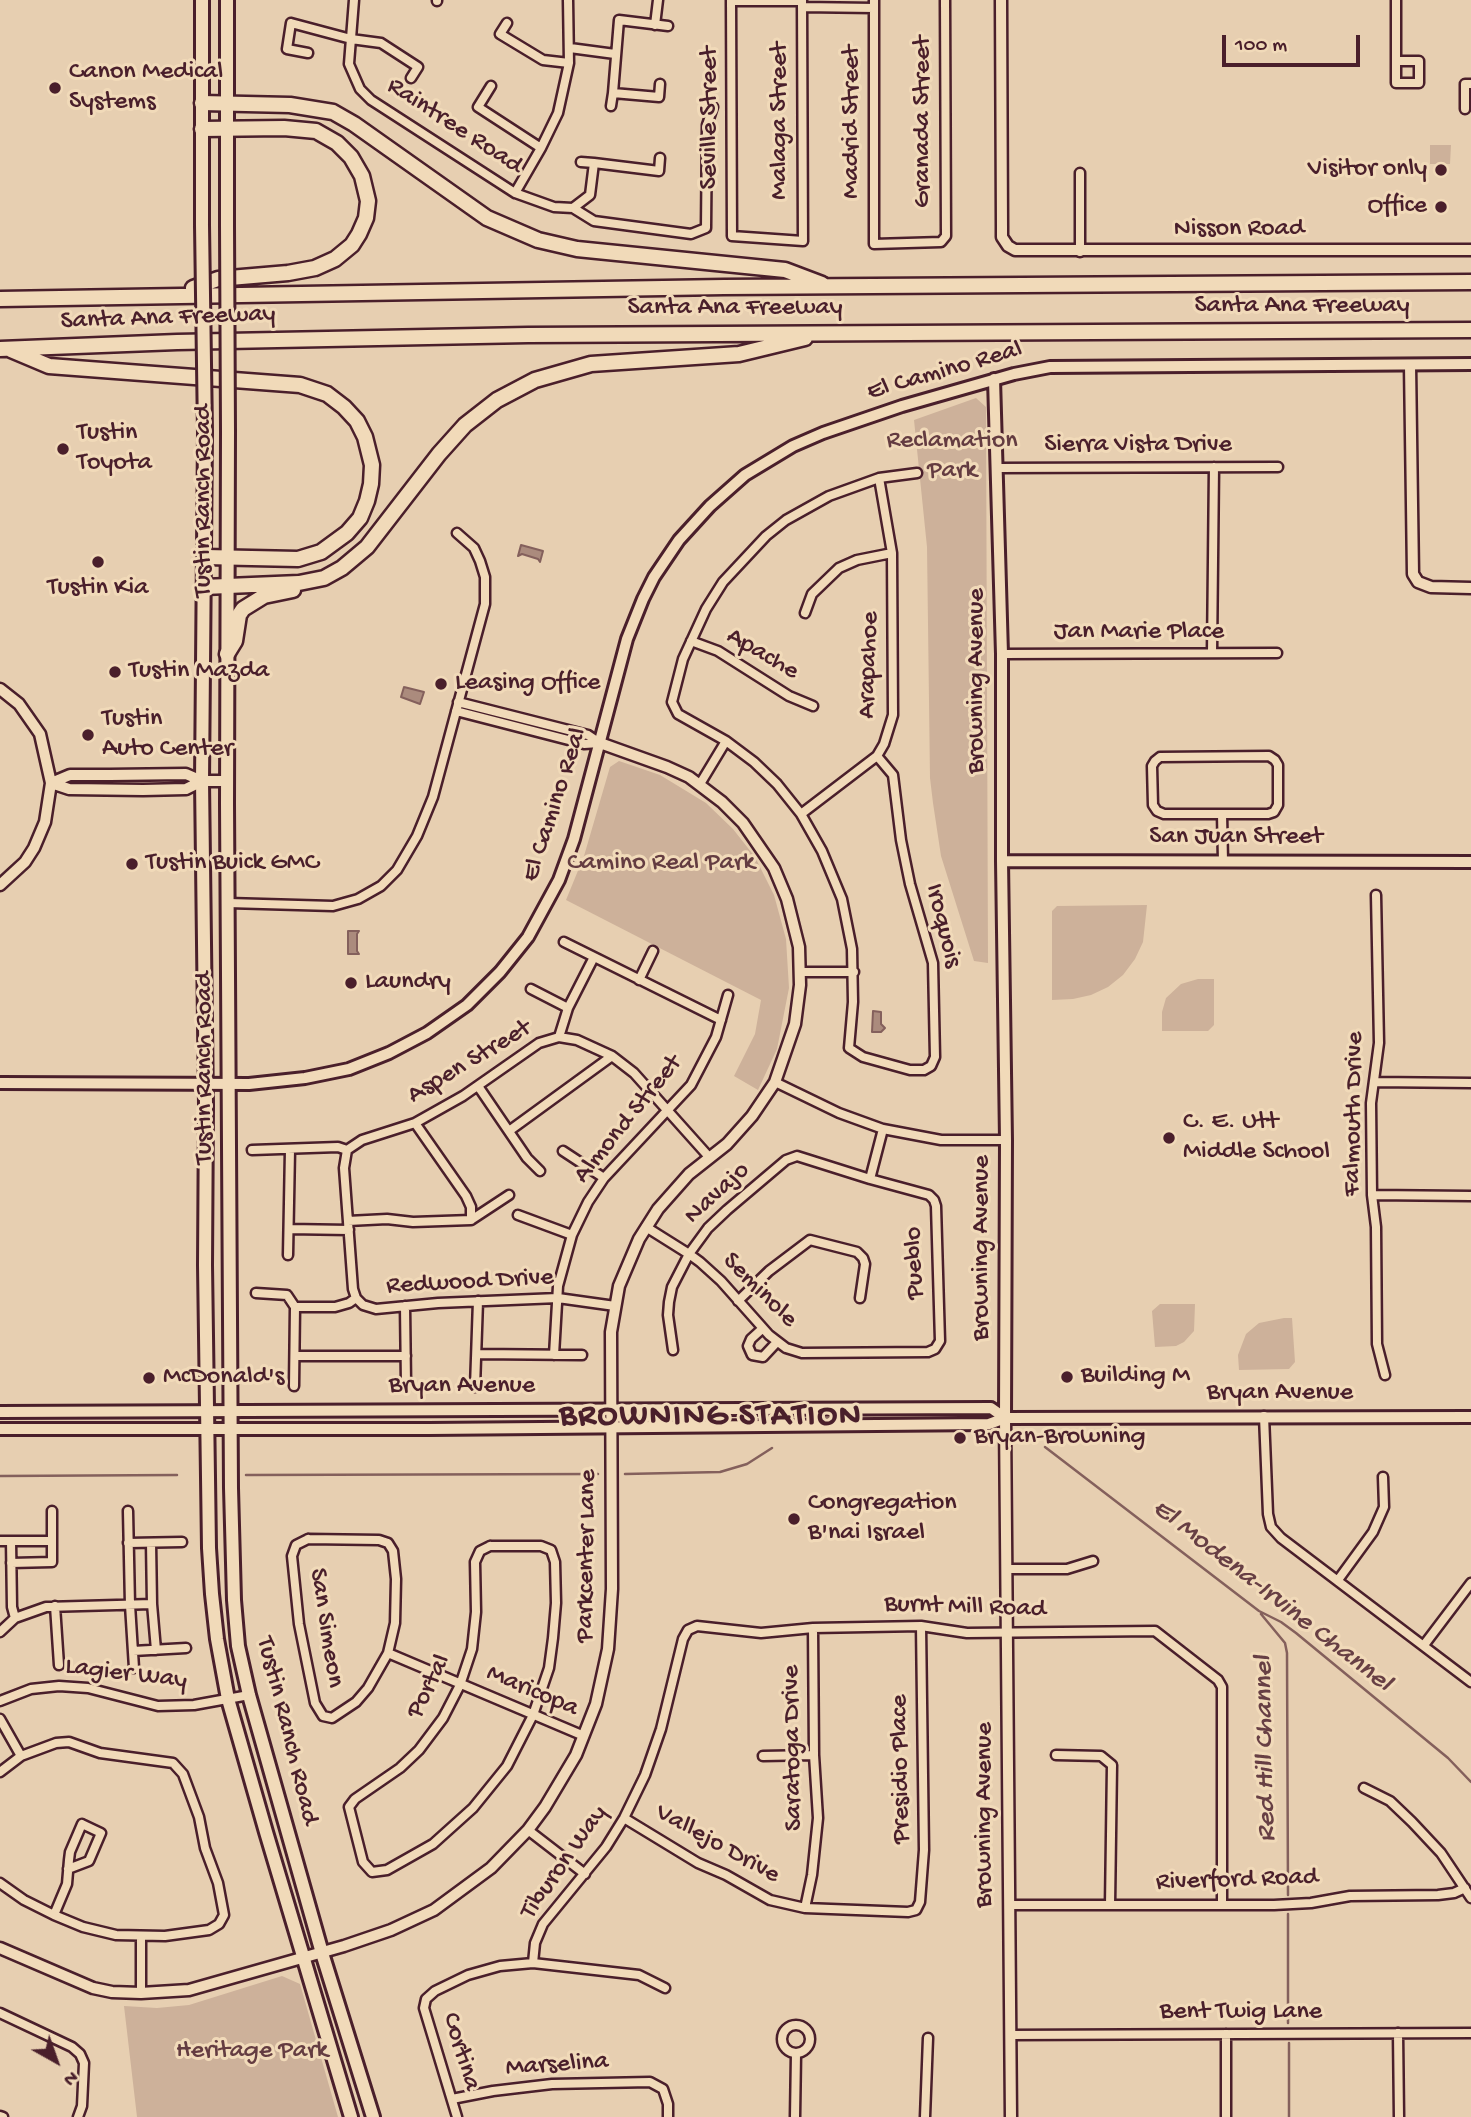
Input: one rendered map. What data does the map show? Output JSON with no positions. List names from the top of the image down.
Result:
{
  "streets": {
    "highway": ["Santa Ana Freeway"],
    "main road": [
      "El Camino Real",
      "Tustin Ranch Road",
      "Browning Avenue",
      "San Juan Street",
      "Bryan Avenue"
    ],
    "street": [
      "Seville Street",
      "Malaga Street",
      "Madrid Street",
      "Granada Street",
      "Raintree Road",
      "Nisson Road",
      "Sierra Vista Drive",
      "Jan Marie Place",
      "Apache",
      "Arapahoe",
      "Iroquois",
      "Aspen Street",
      "Falmouth Drive",
      "Almond Street",
      "Navajo",
      "Pueblo",
      "Redwood Drive",
      "Seminole",
      "Parkcenter Lane",
      "Burnt Mill Road",
      "San Simeon",
      "Lagier Way",
      "Portal",
      "Maricopa",
      "Saratoga Drive",
      "Presidio Place",
      "Vallejo Drive",
      "Tiburon Way",
      "Riverford Road",
      "Bent Twig Lane",
      "Cortina",
      "Marselina"
    ]
  },
  "crossings": [
    ["Seville Street", "Malaga Street"],
    ["Madrid Street", "Granada Street"],
    ["El Camino Real", "Tustin Ranch Road"],
    ["El Camino Real", "Browning Avenue"],
    ["El Camino Real", "Parkcenter Lane"],
    ["Sierra Vista Drive", "Browning Avenue"],
    ["Tustin Ranch Road", "Bryan Avenue"],
    ["Tustin Ranch Road", "Parkcenter Lane"],
    ["Tustin Ranch Road", "Lagier Way"],
    ["Jan Marie Place", "Browning Avenue"],
    ["Arapahoe", "Iroquois"],
    ["Browning Avenue", "San Juan Street"],
    ["Browning Avenue", "Bryan Avenue"],
    ["Browning Avenue", "Burnt Mill Road"],
    ["Browning Avenue", "Riverford Road"],
    ["Browning Avenue", "Bent Twig Lane"],
    ["Aspen Street", "Almond Street"],
    ["Aspen Street", "Parkcenter Lane"],
    ["Almond Street", "Redwood Drive"],
    ["Navajo", "Pueblo"],
    ["Navajo", "Seminole"],
    ["Pueblo", "Seminole"],
    ["Redwood Drive", "Parkcenter Lane"],
    ["Seminole", "Parkcenter Lane"],
    ["Bryan Avenue", "Parkcenter Lane"],
    ["Parkcenter Lane", "Maricopa"],
    ["Burnt Mill Road", "Saratoga Drive"],
    ["Burnt Mill Road", "Presidio Place"],
    ["Burnt Mill Road", "Tiburon Way"],
    ["Burnt Mill Road", "Riverford Road"],
    ["San Simeon", "Maricopa"],
    ["Portal", "Maricopa"],
    ["Saratoga Drive", "Vallejo Drive"],
    ["Presidio Place", "Vallejo Drive"],
    ["Vallejo Drive", "Tiburon Way"],
    ["Tiburon Way", "Cortina"],
    ["Cortina", "Marselina"]
  ],
  "districts": ["BROWNING STATION"],
  "water": ["El Modena-Irvine Channel", "Red Hill Channel"],
  "parks": ["Reclamation Park", "Camino Real Park", "Heritage Park"],
  "places": [
    "Canon Medical Systems",
    "Visitor only",
    "Office",
    "Tustin Toyota",
    "Tustin Kia",
    "Tustin Mazda",
    "Leasing Office",
    "Tustin Auto Center",
    "Tustin Buick GMC",
    "Laundry",
    "C. E. Utt Middle School",
    "Building M",
    "McDonald's",
    "Bryan-Browning",
    "Congregation B'nai Israel"
  ],
  "scale_bar": "100 m",
  "north": "bottom right"
}
